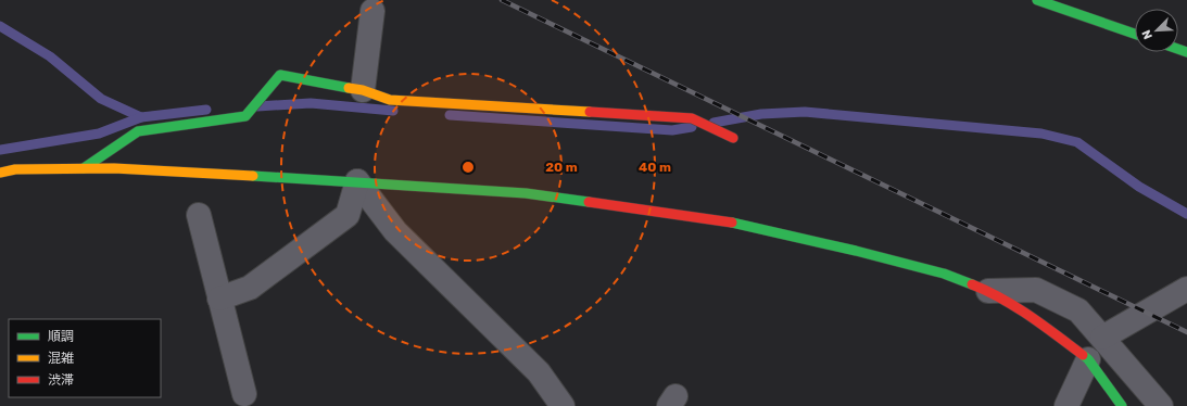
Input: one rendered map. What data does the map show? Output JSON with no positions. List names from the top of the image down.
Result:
{
  "legend": ["順調", "混雑", "渋滞"],
  "north": "bottom left",
  "rings": ["20 m", "40 m"]
}
